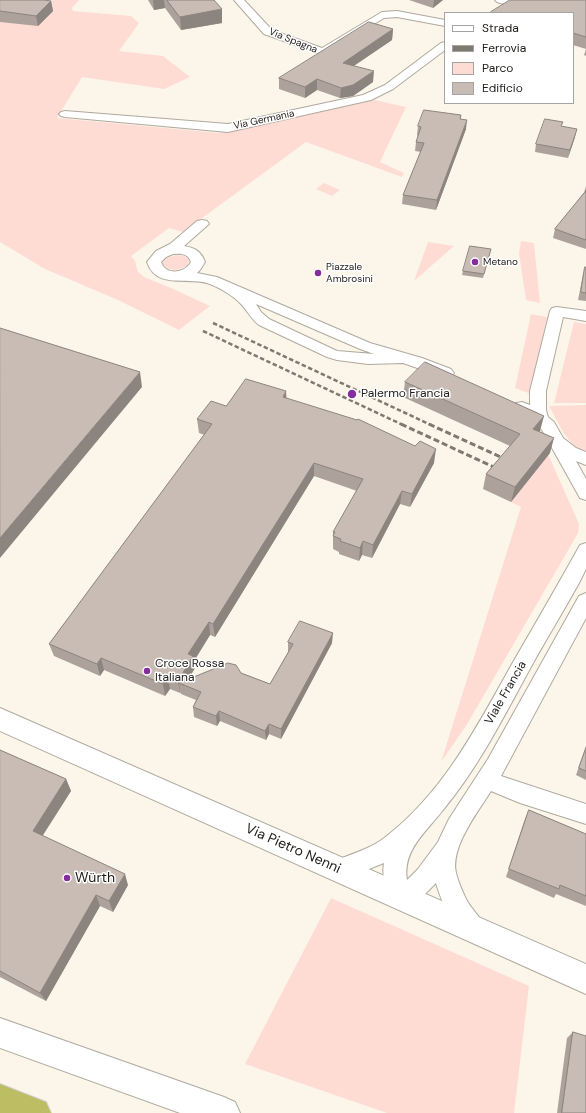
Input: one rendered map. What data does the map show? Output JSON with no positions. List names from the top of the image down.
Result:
{
  "streets": {
    "street": [
      "Via Spagna",
      "Via Germania",
      "Viale Francia",
      "Via Pietro Nenni"
    ]
  },
  "crossings": [
    ["Viale Francia", "Via Pietro Nenni"]
  ],
  "places": [
    "Metano",
    "Piazzale Ambrosini",
    "Palermo Francia",
    "Croce Rossa Italiana",
    "Würth"
  ],
  "legend": [
    "Strada",
    "Ferrovia",
    "Parco",
    "Edificio"
  ]
}
